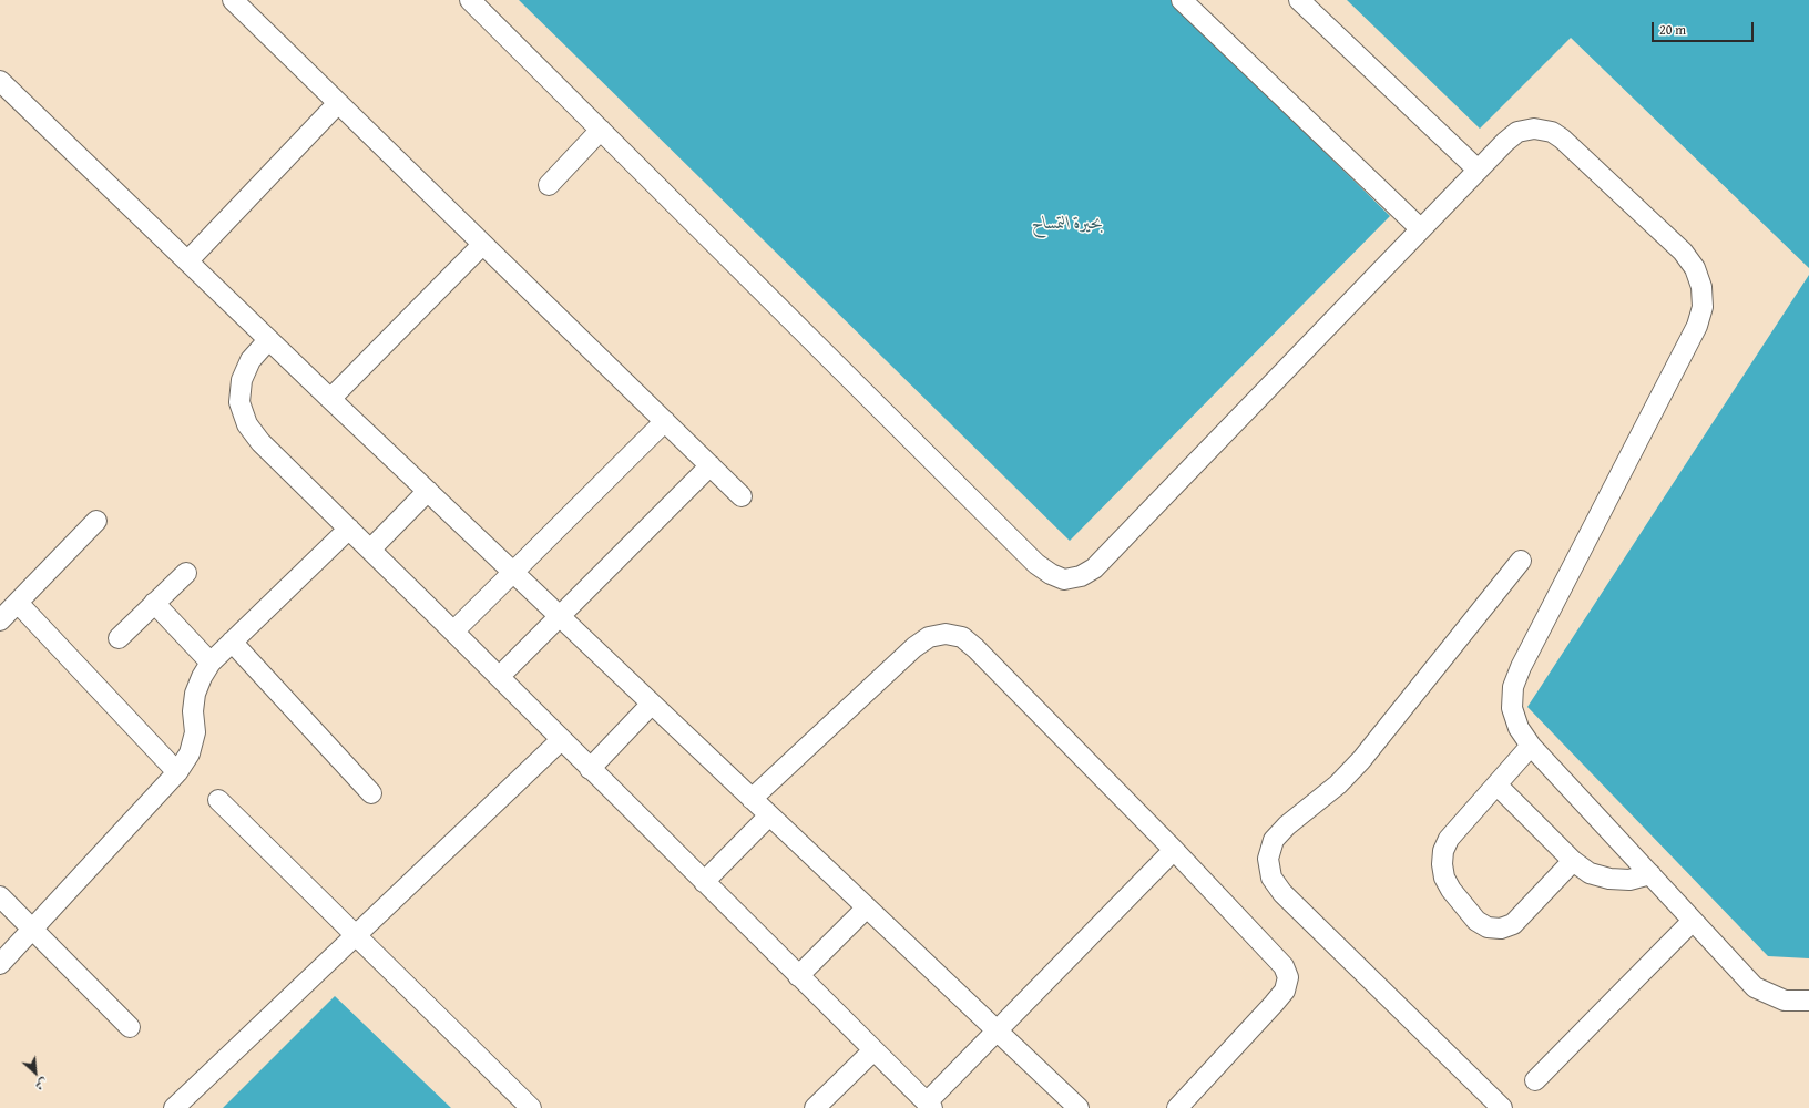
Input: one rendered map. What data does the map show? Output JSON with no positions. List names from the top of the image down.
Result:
{
  "water": ["بحيرة التمساح"],
  "scale_bar": "20 m",
  "north": "bottom right"
}
